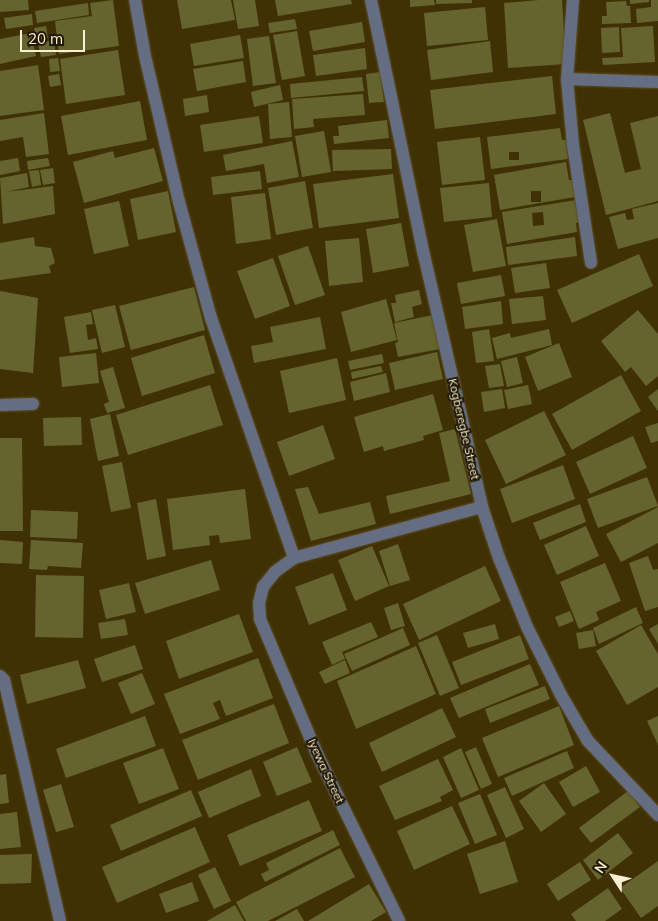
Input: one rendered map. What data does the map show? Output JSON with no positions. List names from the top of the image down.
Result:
{
  "streets": {
    "street": ["Kogberegbe Street", "Iyewa Street"]
  },
  "scale_bar": "20 m",
  "north": "top left"
}
